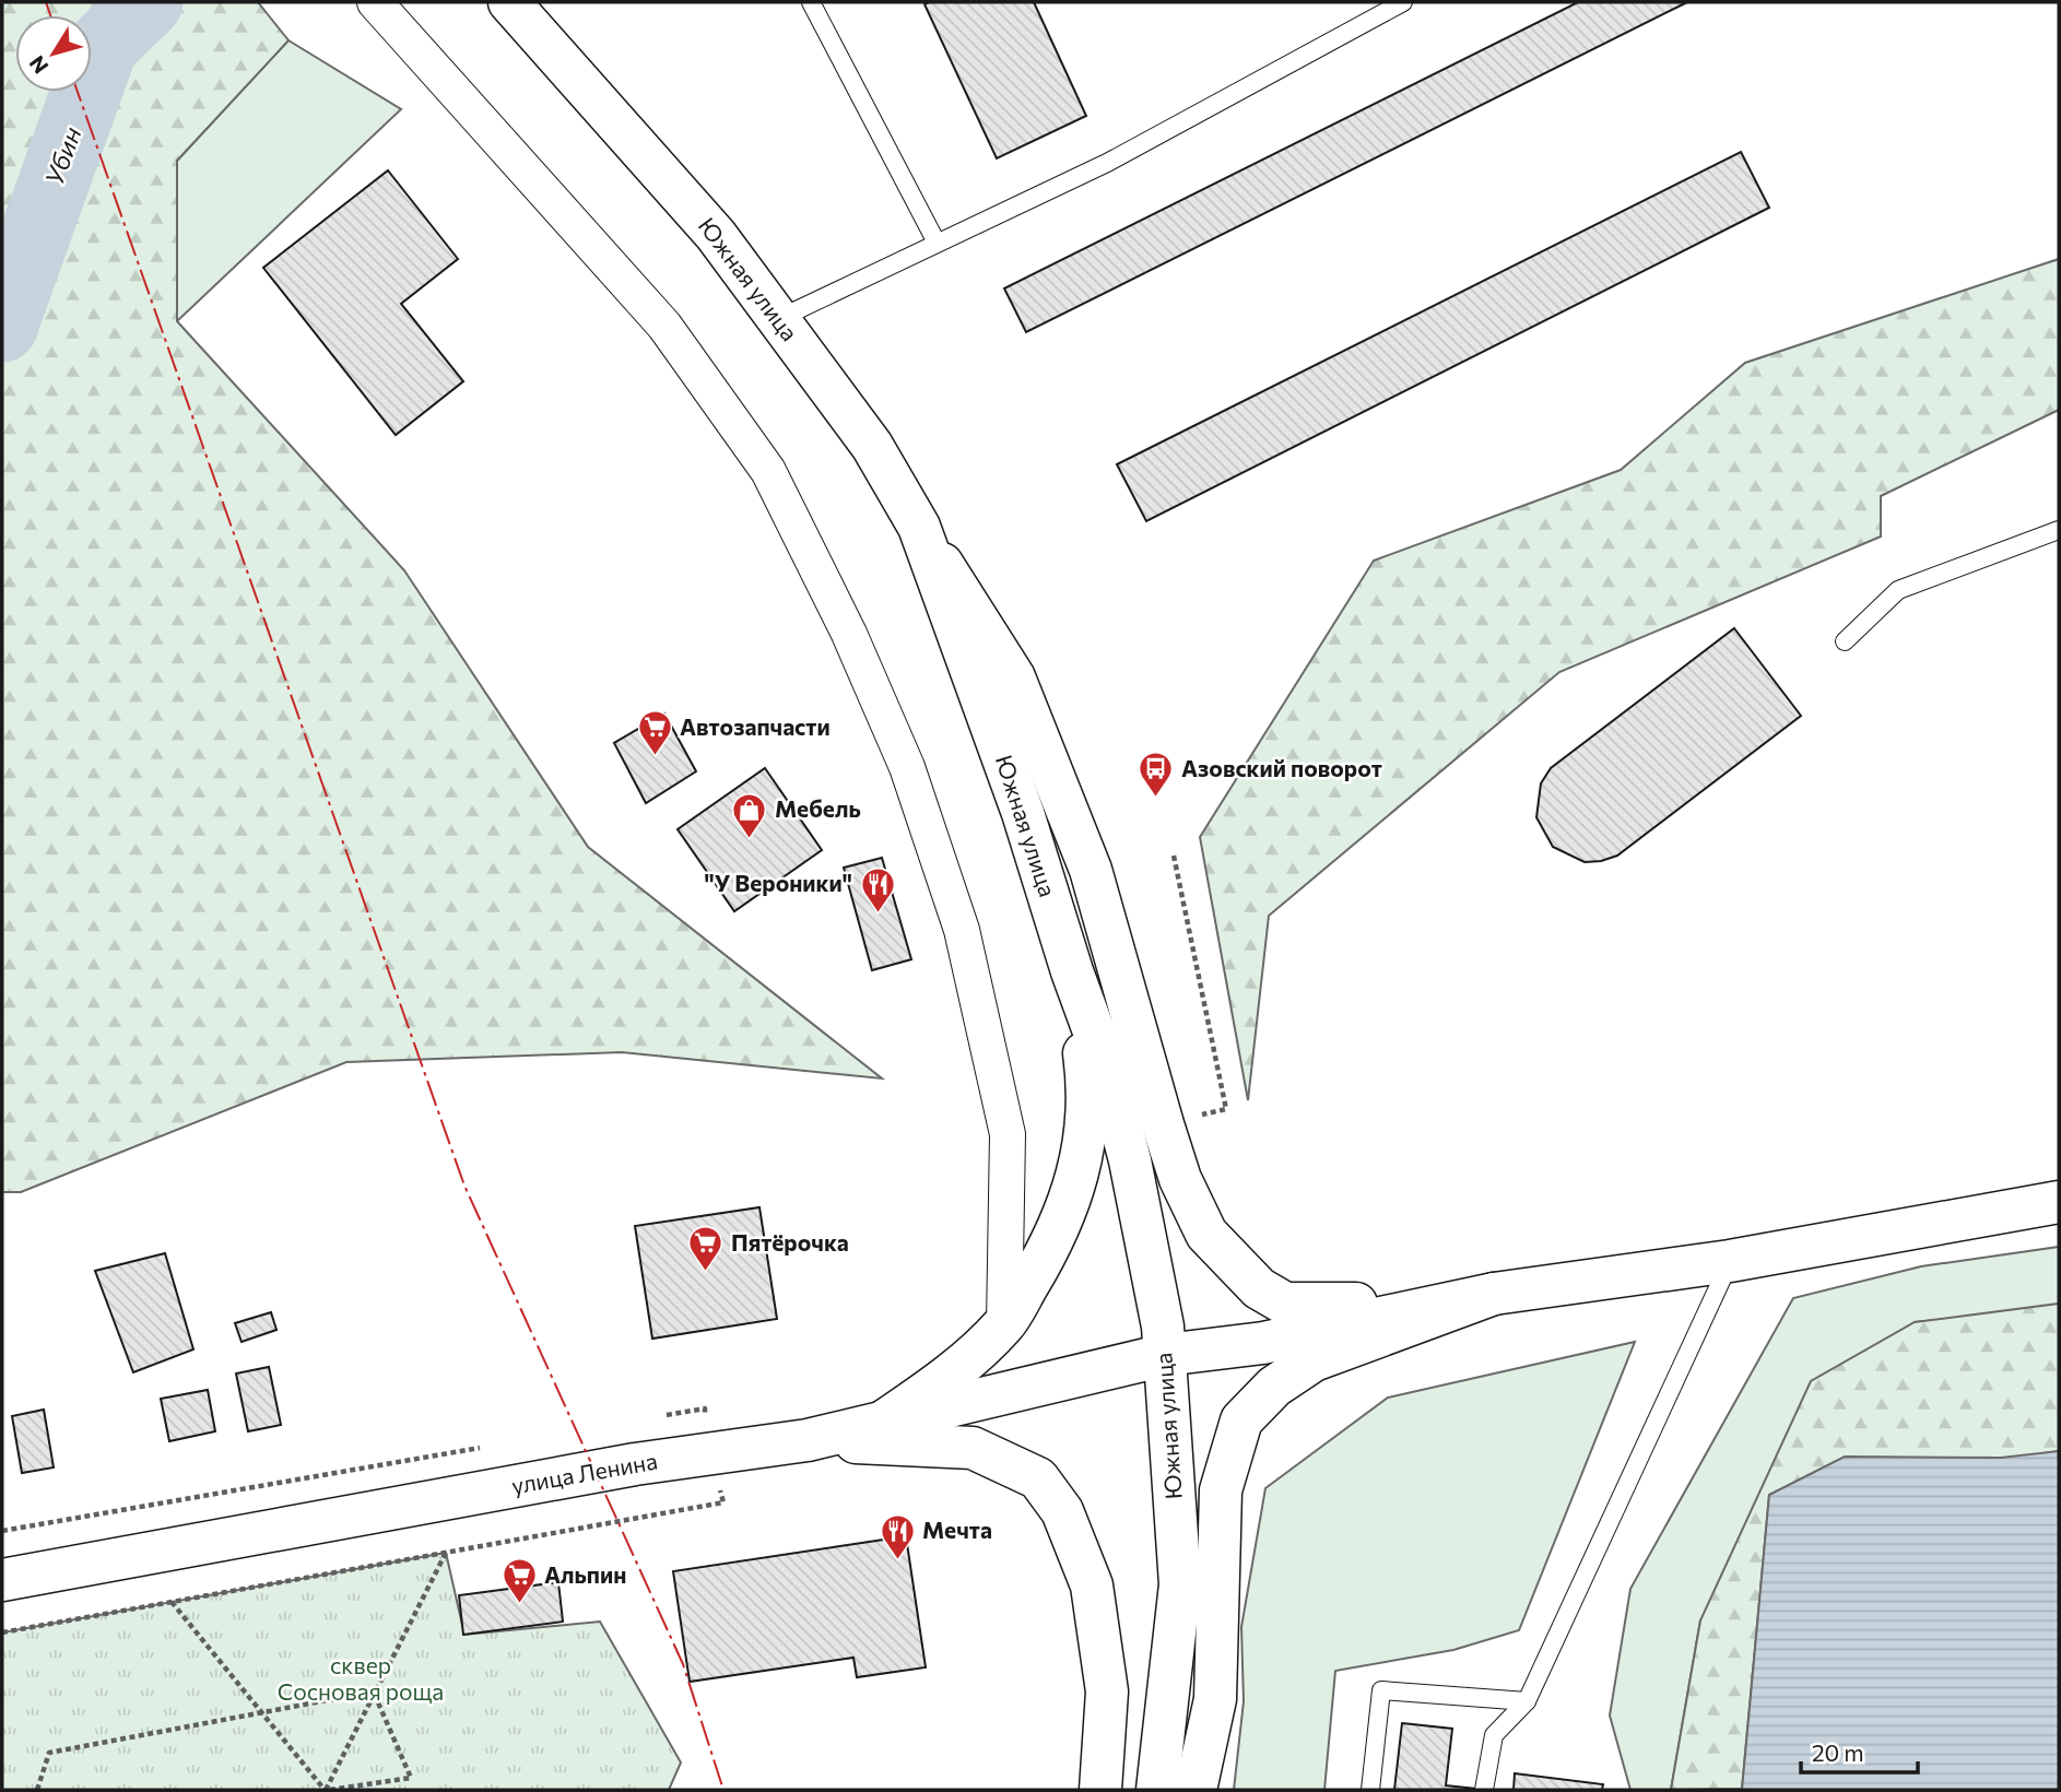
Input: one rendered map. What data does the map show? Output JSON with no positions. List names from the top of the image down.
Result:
{
  "streets": {
    "main road": ["Южная улица", "улица Ленина"]
  },
  "crossings": [
    ["Южная улица", "улица Ленина"]
  ],
  "water": ["Убин"],
  "parks": ["сквер Сосновая роща"],
  "places": {
    "supermarket": ["Автозапчасти", "Пятёрочка", "Альпин"],
    "bus stop": ["Азовский поворот"],
    "shop": ["Мебель"],
    "restaurant": ["\"У Вероники\"", "Мечта"]
  },
  "scale_bar": "20 m",
  "north": "bottom left"
}
